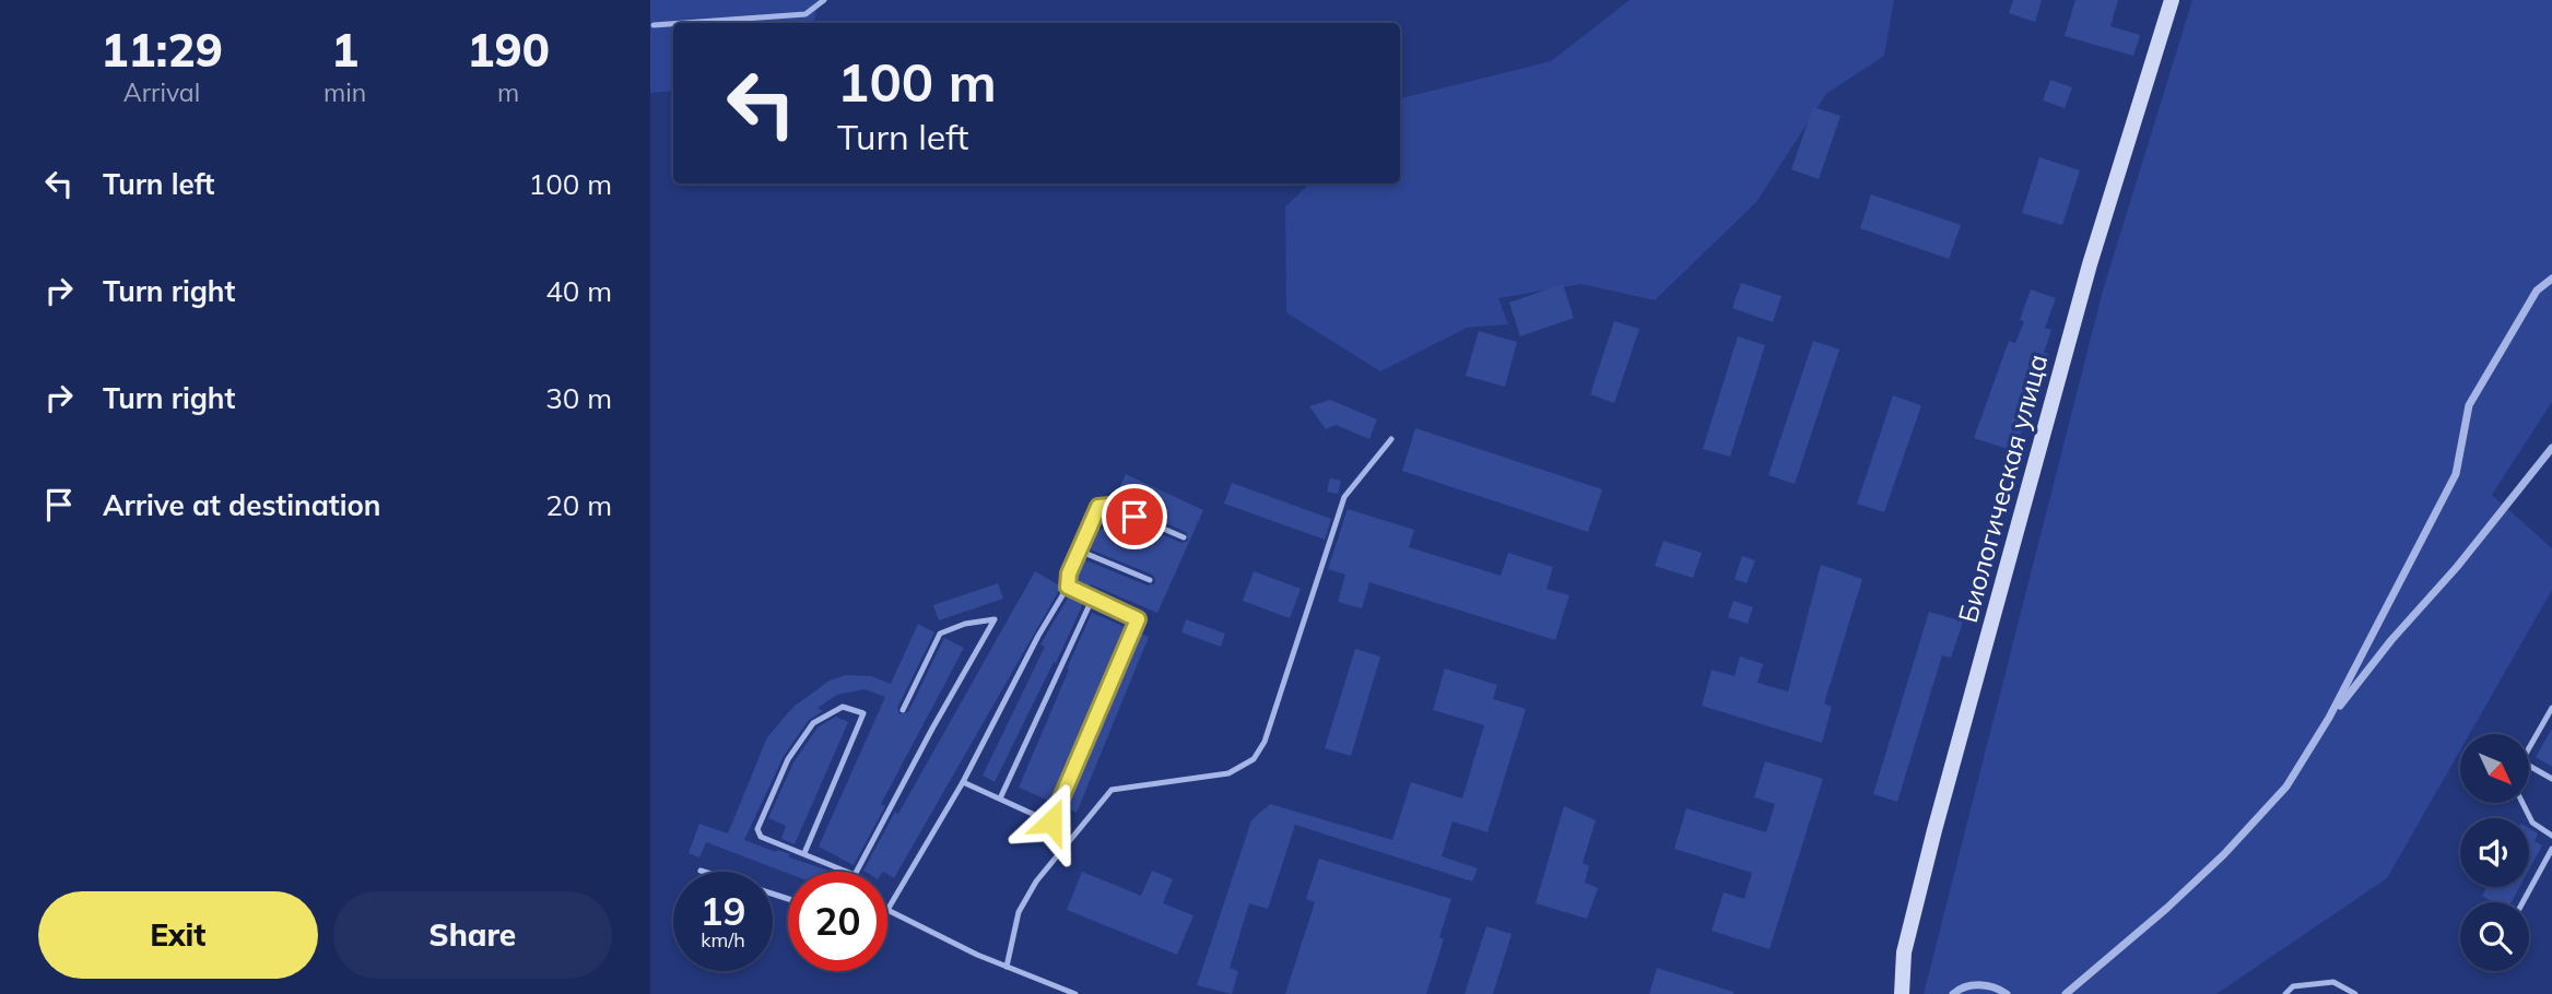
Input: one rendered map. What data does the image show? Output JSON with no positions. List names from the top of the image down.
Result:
{
  "streets": {
    "street": ["Биологическая улица"]
  },
  "north": "bottom right",
  "page": {
    "eta": [
      "11:29",
      "Arrival",
      "1",
      "min",
      "190",
      "m"
    ],
    "turn": ["100 m", "Turn left"],
    "list": [
      {
        "name": "Turn left",
        "value": "100 m"
      },
      {
        "name": "Turn right",
        "value": "40 m"
      },
      {
        "name": "Turn right",
        "value": "30 m"
      },
      {
        "name": "Arrive at destination",
        "value": "20 m"
      }
    ],
    "speed": "19 km/h",
    "limit": "20",
    "buttons": ["Exit", "Share"]
  }
}
